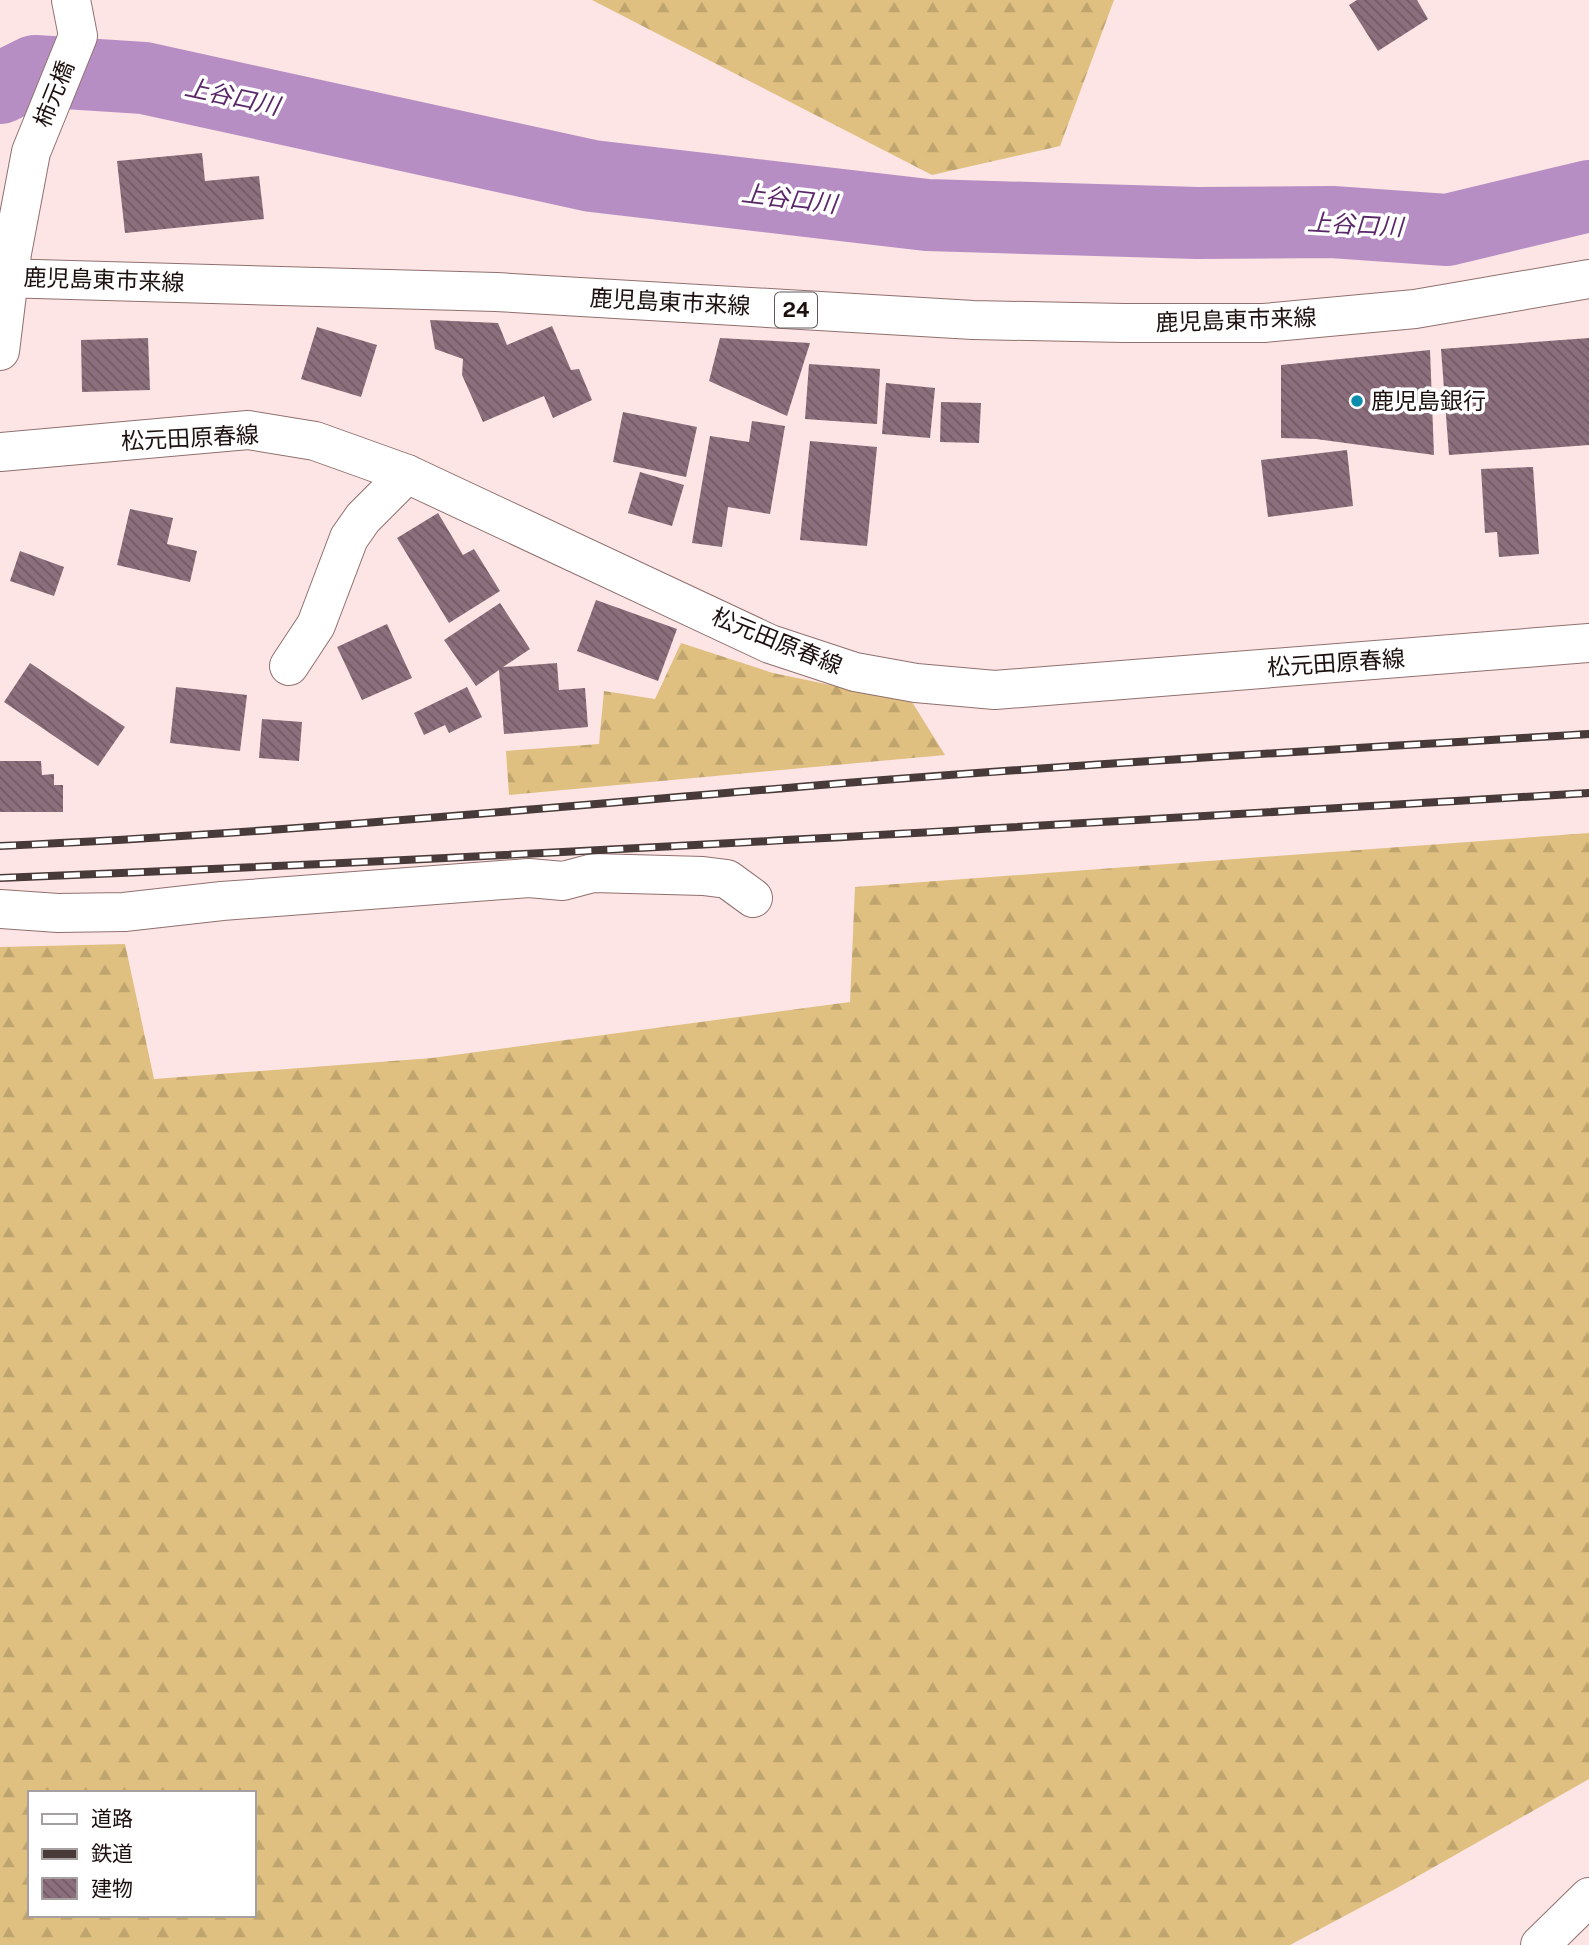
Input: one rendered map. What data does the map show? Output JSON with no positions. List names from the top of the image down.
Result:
{
  "streets": {
    "street": [
      "柿元橋",
      "鹿児島東市来線",
      "24",
      "松元田原春線"
    ]
  },
  "crossings": [
    ["柿元橋", "鹿児島東市来線"]
  ],
  "water": ["上谷口川"],
  "places": ["鹿児島銀行"],
  "legend": ["道路", "鉄道", "建物"]
}
